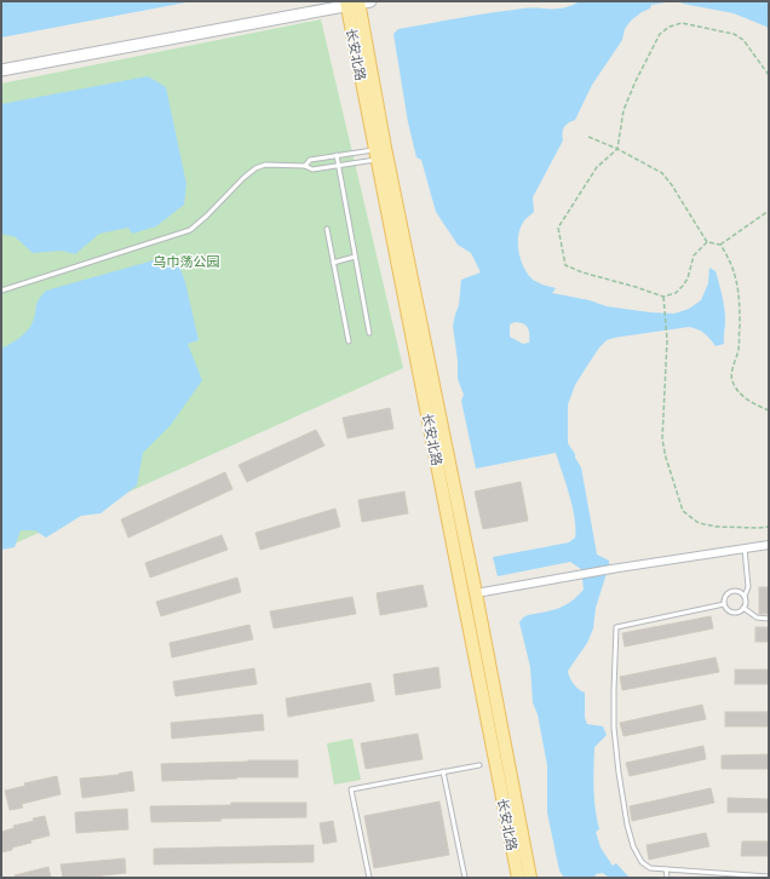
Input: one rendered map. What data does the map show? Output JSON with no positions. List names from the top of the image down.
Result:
{
  "streets": {
    "main road": ["长安北路"]
  },
  "parks": ["乌巾荡公园"]
}
